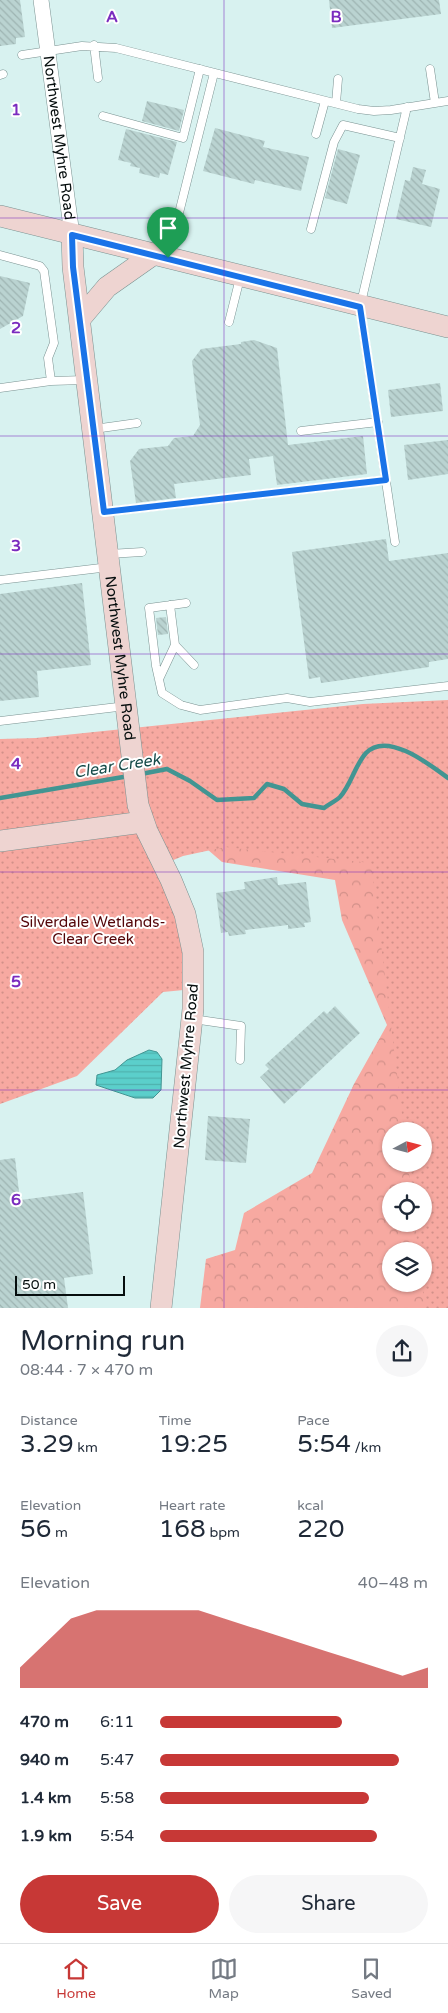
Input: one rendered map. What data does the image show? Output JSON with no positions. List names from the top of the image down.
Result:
{
  "streets": {
    "street": ["Northwest Myhre Road"]
  },
  "water": ["Clear Creek"],
  "parks": ["Silverdale Wetlands- Clear Creek"],
  "scale_bar": "50 m",
  "north": "right",
  "page": {
    "scale": "50 m",
    "heading": ["Morning run", "08:44 · 7 × 470 m"],
    "stats": [
      ["Distance", "3.29 km"],
      ["Time", "19:25"],
      ["Pace", "5:54 /km"],
      ["Elevation", "56 m"],
      ["Heart rate", "168 bpm"],
      ["kcal", "220"]
    ],
    "chart": ["Elevation", "40–48 m"],
    "list": [
      {
        "name": "470 m",
        "note": "6:11"
      },
      {
        "name": "940 m",
        "note": "5:47"
      },
      {
        "name": "1.4 km",
        "note": "5:58"
      },
      {
        "name": "1.9 km",
        "note": "5:54"
      }
    ],
    "buttons": ["Save", "Share"],
    "tabs": ["Home", "Map", "Saved"]
  },
  "grid": {
    "columns": ["A", "B"],
    "rows": [
      "1",
      "2",
      "3",
      "4",
      "5",
      "6"
    ]
  }
}
